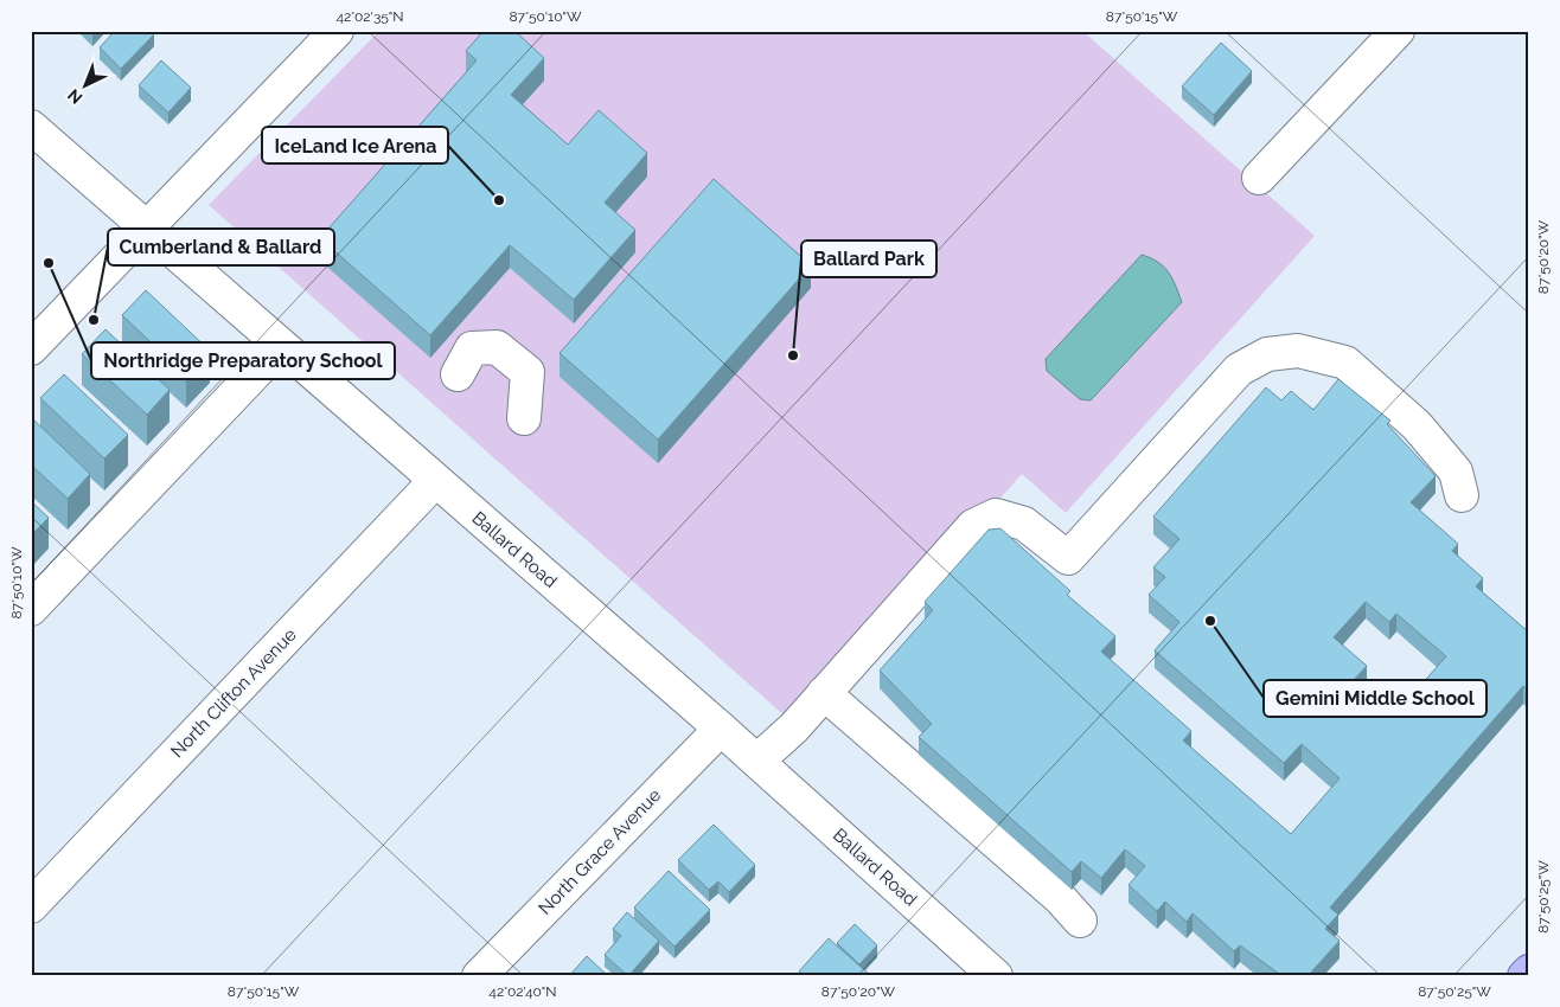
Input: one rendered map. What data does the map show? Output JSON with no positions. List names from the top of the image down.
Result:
{
  "streets": {
    "street": ["Ballard Road", "North Clifton Avenue", "North Grace Avenue"]
  },
  "crossings": [
    ["Ballard Road", "North Clifton Avenue"],
    ["Ballard Road", "North Grace Avenue"]
  ],
  "places": [
    "IceLand Ice Arena",
    "Northridge Preparatory School",
    "Cumberland & Ballard",
    "Ballard Park",
    "Gemini Middle School"
  ],
  "north": "bottom left",
  "coordinates": [
    "42°02'35\"N",
    "87°50'10\"W",
    "87°50'15\"W",
    "87°50'20\"W",
    "87°50'25\"W",
    "42°02'40\"N"
  ]
}
